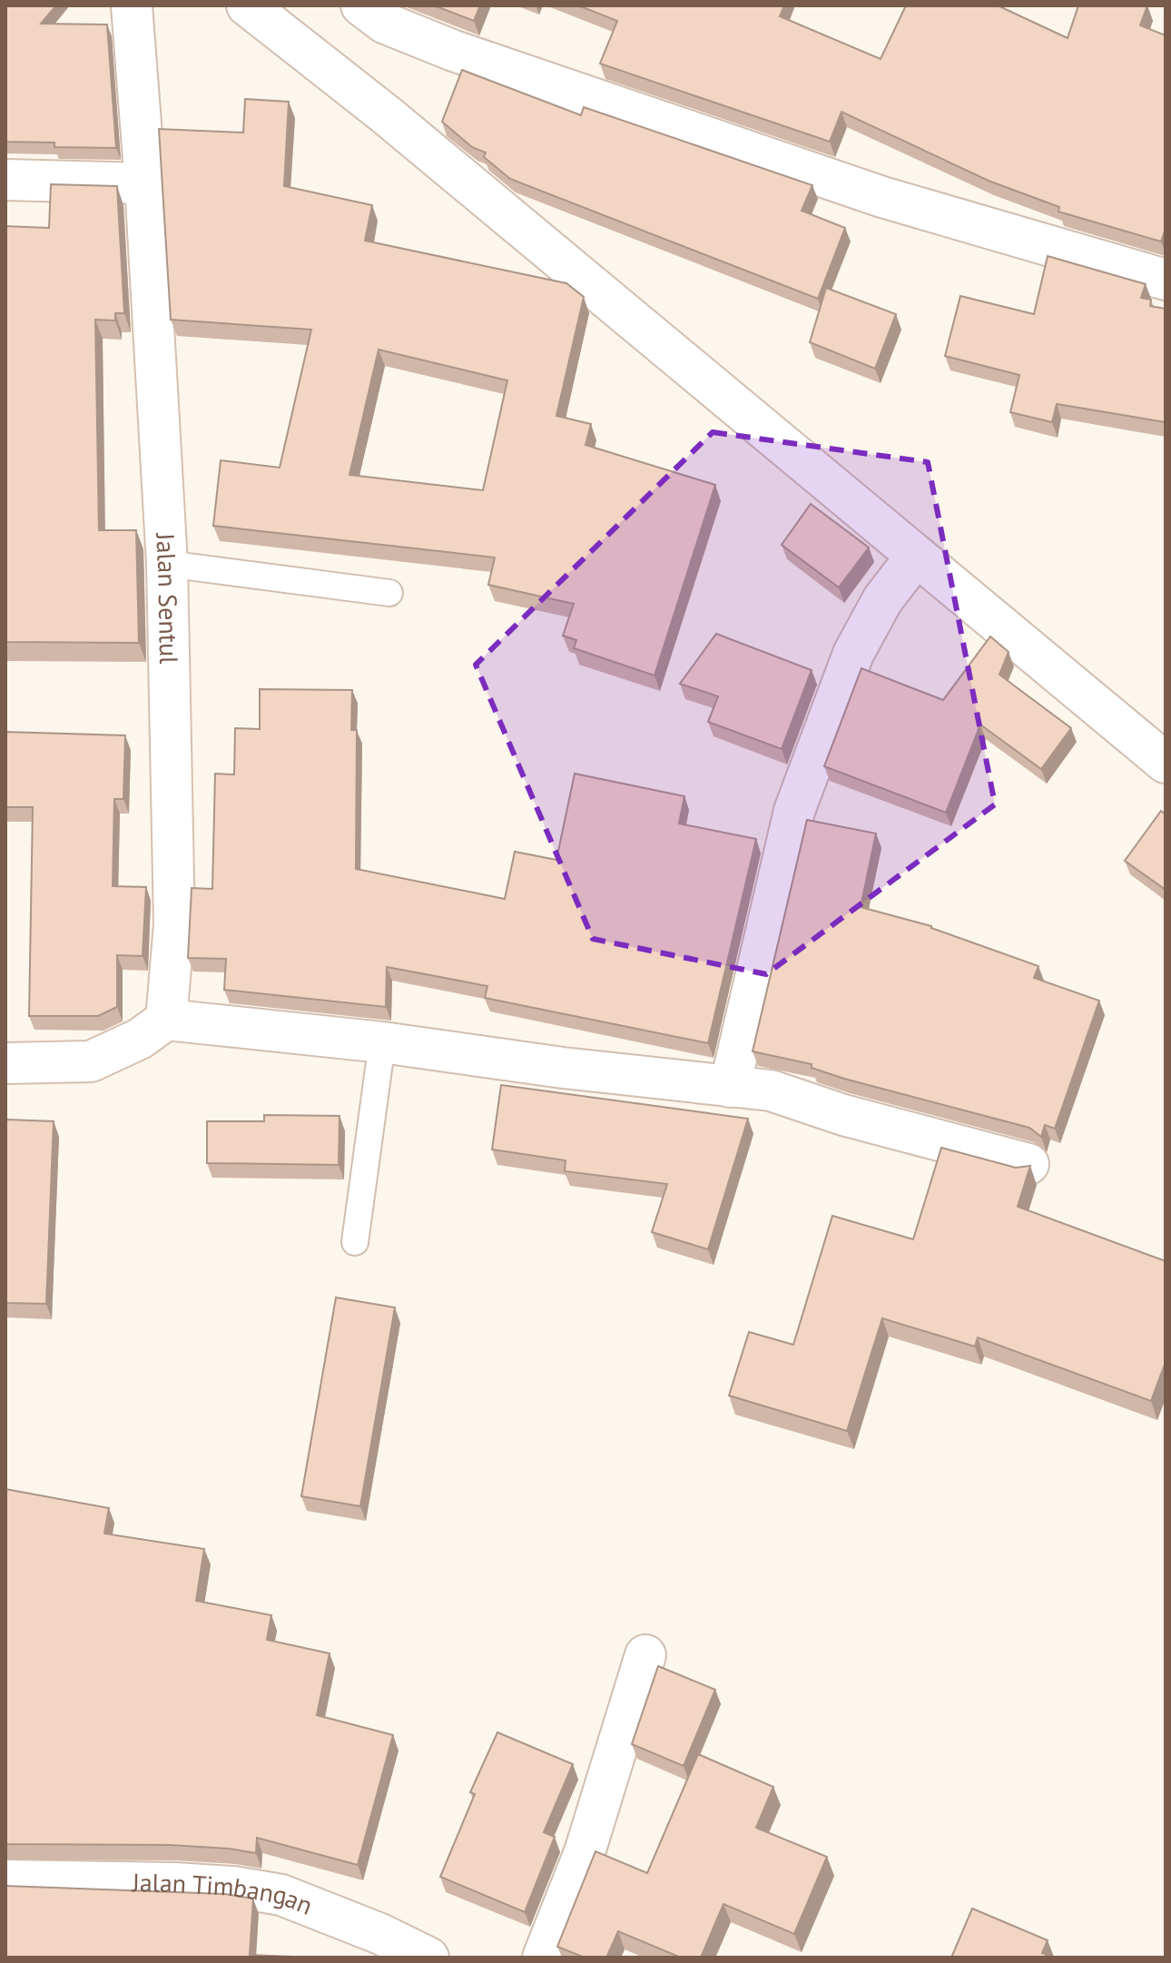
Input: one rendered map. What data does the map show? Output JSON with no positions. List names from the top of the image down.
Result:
{
  "streets": {
    "street": ["Jalan Sentul", "Jalan Timbangan"]
  }
}
